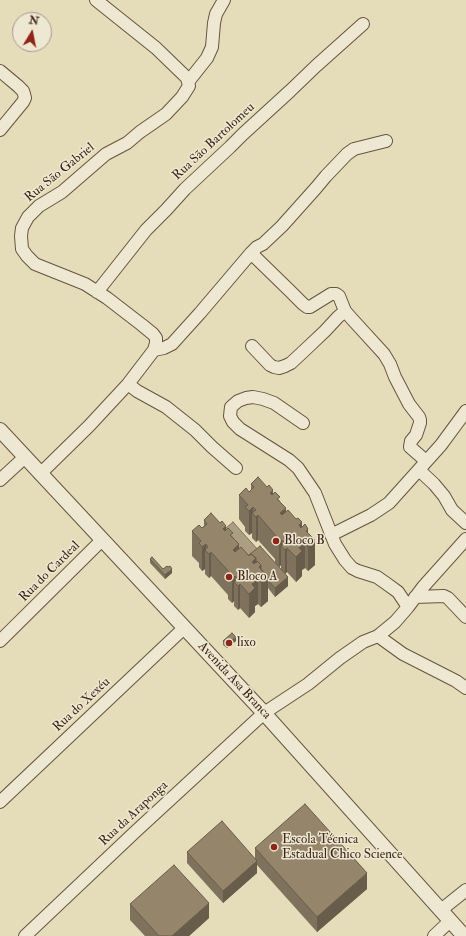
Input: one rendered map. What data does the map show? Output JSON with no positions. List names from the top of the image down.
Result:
{
  "streets": {
    "street": [
      "Rua São Bartolomeu",
      "Rua São Gabriel",
      "Rua do Cardeal",
      "Avenida Asa Branca",
      "Rua do Xexéu",
      "Rua da Araponga"
    ]
  },
  "crossings": [
    ["Rua São Bartolomeu", "Rua São Gabriel"],
    ["Rua do Cardeal", "Avenida Asa Branca"],
    ["Avenida Asa Branca", "Rua do Xexéu"],
    ["Avenida Asa Branca", "Rua da Araponga"]
  ],
  "places": [
    "Bloco B",
    "Bloco A",
    "lixo",
    "Escola Técnica Estadual Chico Science"
  ],
  "north": "top"
}
